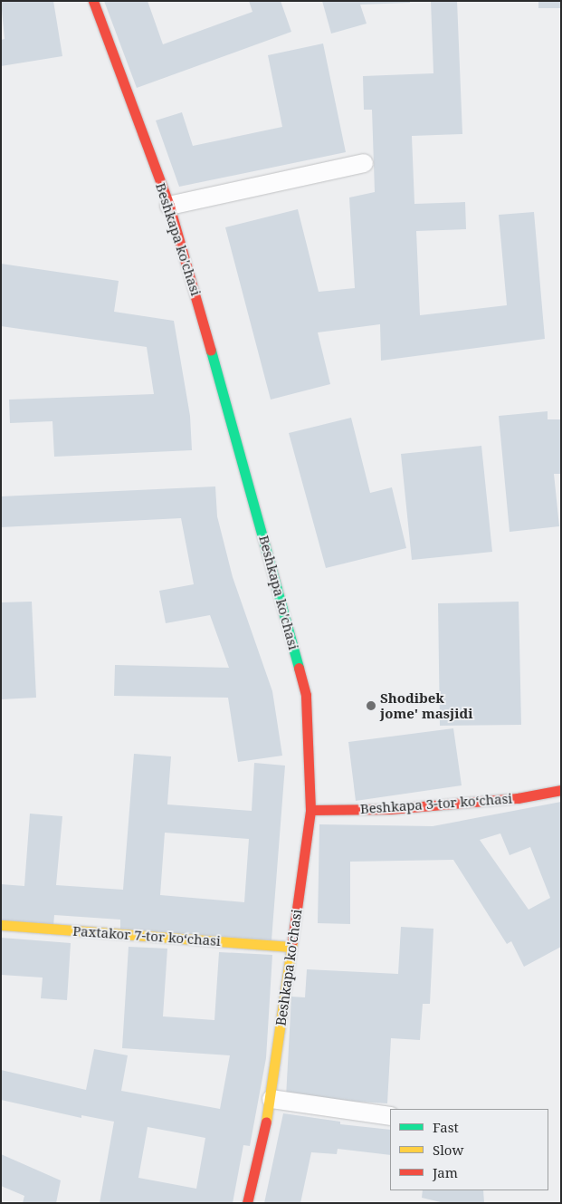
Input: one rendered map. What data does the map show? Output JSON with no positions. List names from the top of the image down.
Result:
{
  "streets": {
    "street": ["Beshkapa ko'chasi", "Beshkapa 3-tor koʻchasi", "Paxtakor 7-tor koʻchasi"]
  },
  "crossings": [
    ["Beshkapa ko'chasi", "Beshkapa 3-tor koʻchasi"],
    ["Beshkapa ko'chasi", "Paxtakor 7-tor koʻchasi"]
  ],
  "places": ["Shodibek jome' masjidi"],
  "legend": ["Fast", "Slow", "Jam"]
}
